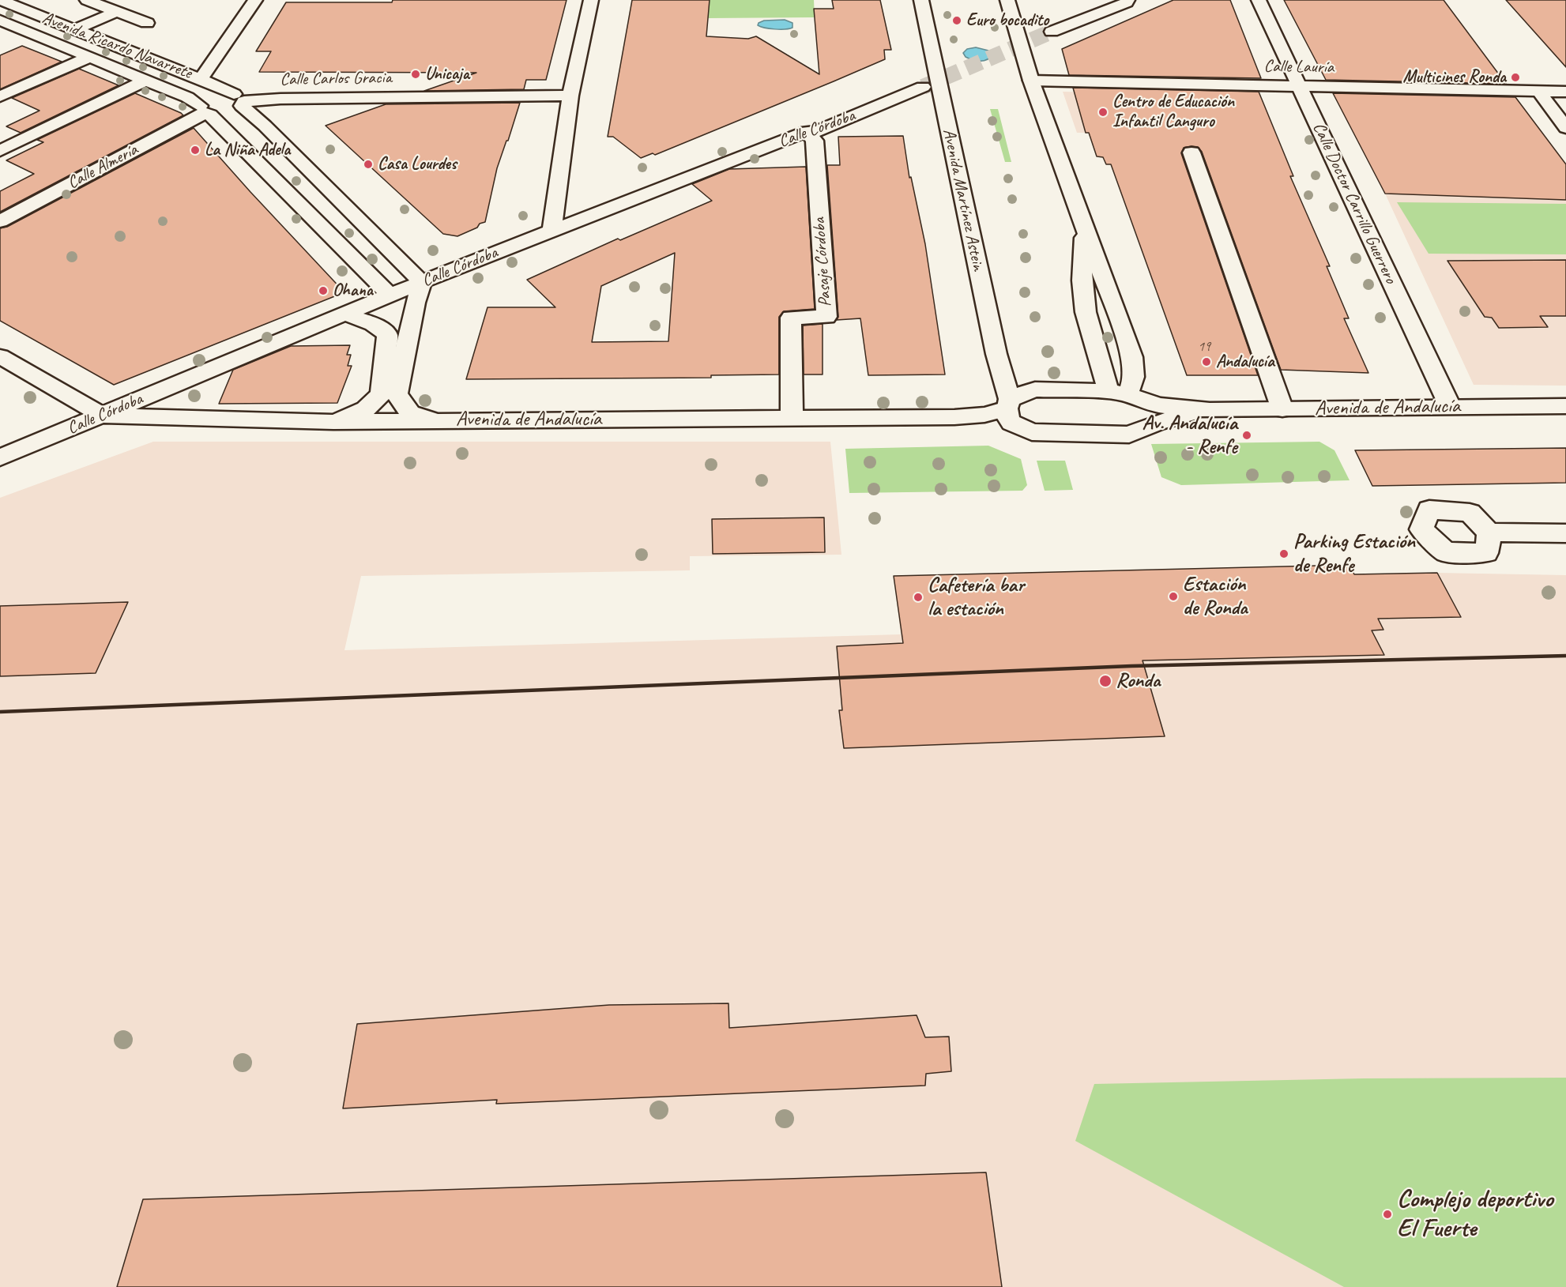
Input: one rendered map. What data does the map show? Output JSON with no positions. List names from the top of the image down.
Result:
{
  "streets": {
    "street": [
      "Avenida Ricardo Navarrete",
      "Calle Lauría",
      "Calle Carlos Gracia",
      "Calle Córdoba",
      "Calle Almería",
      "Avenida Martínez Astein",
      "Calle Doctor Carrillo Guerrero",
      "Pasaje Córdoba",
      "Avenida de Andalucía"
    ]
  },
  "crossings": [
    ["Avenida Ricardo Navarrete", "Calle Carlos Gracia"],
    ["Avenida Ricardo Navarrete", "Calle Córdoba"],
    ["Avenida Ricardo Navarrete", "Calle Almería"],
    ["Calle Lauría", "Calle Doctor Carrillo Guerrero"],
    ["Calle Carlos Gracia", "Calle Almería"],
    ["Calle Córdoba", "Pasaje Córdoba"],
    ["Calle Córdoba", "Avenida de Andalucía"],
    ["Avenida Martínez Astein", "Avenida de Andalucía"],
    ["Calle Doctor Carrillo Guerrero", "Avenida de Andalucía"],
    ["Pasaje Córdoba", "Avenida de Andalucía"]
  ],
  "places": [
    "Euro bocadito",
    "Unicaja",
    "Multicines Ronda",
    "Centro de Educación Infantil Canguro",
    "La Niña Adela",
    "Casa Lourdes",
    "Ohana",
    "Andalucía",
    "Av. Andalucía - Renfe",
    "Parking Estación de Renfe",
    "Estación de Ronda",
    "Cafetería bar la estación",
    "Ronda",
    "Complejo deportivo El Fuerte"
  ],
  "house_numbers": ["19"]
}
